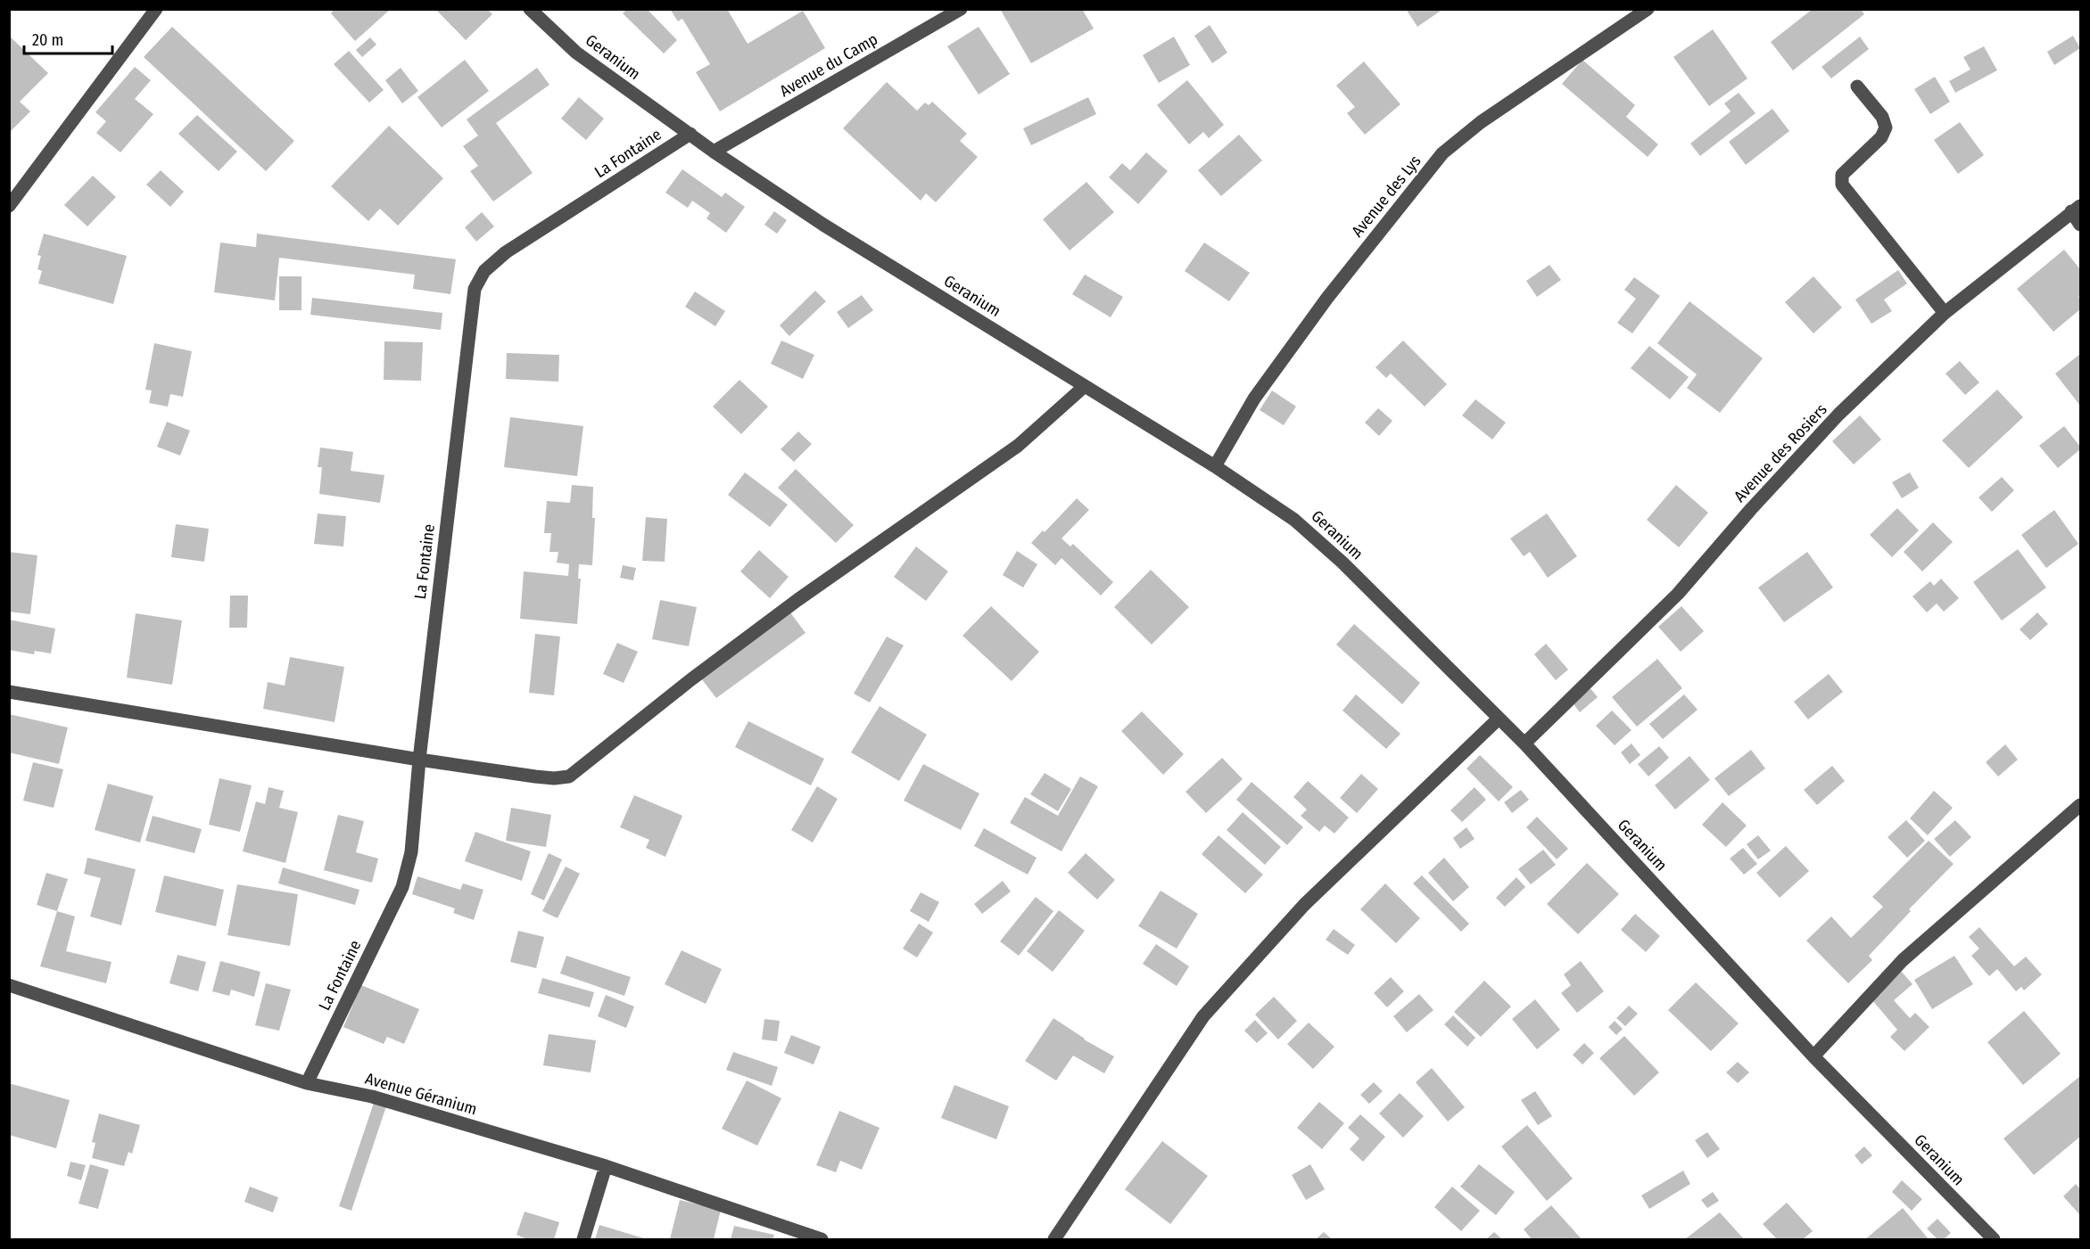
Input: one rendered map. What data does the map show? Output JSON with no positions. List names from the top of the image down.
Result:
{
  "streets": {
    "street": [
      "Geranium",
      "Avenue du Camp",
      "La Fontaine",
      "Avenue des Lys",
      "Avenue des Rosiers",
      "Avenue Géranium"
    ]
  },
  "crossings": [
    ["Geranium", "Avenue du Camp"],
    ["Geranium", "La Fontaine"],
    ["Geranium", "Avenue des Lys"],
    ["Geranium", "Avenue des Rosiers"],
    ["La Fontaine", "Avenue Géranium"]
  ],
  "scale_bar": "20 m"
}
